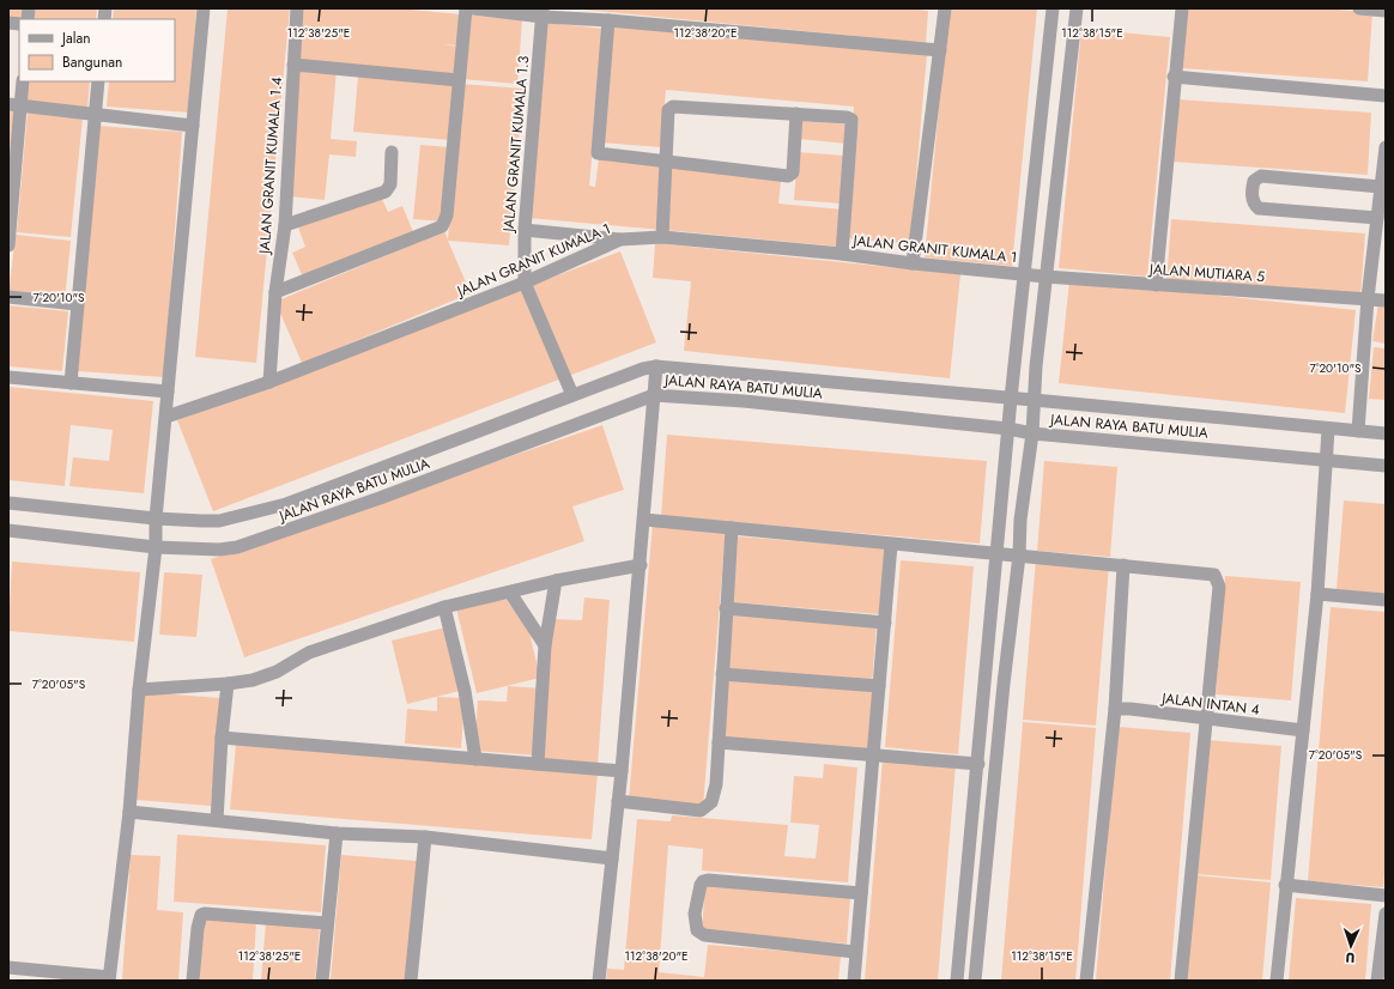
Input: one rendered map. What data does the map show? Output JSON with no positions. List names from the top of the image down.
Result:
{
  "streets": {
    "street": [
      "JALAN GRANIT KUMALA 1.3",
      "JALAN GRANIT KUMALA 1.4",
      "JALAN GRANIT KUMALA 1",
      "JALAN MUTIARA 5",
      "JALAN RAYA BATU MULIA",
      "JALAN INTAN 4"
    ]
  },
  "crossings": [
    ["JALAN GRANIT KUMALA 1.3", "JALAN GRANIT KUMALA 1"],
    ["JALAN GRANIT KUMALA 1.4", "JALAN GRANIT KUMALA 1"],
    ["JALAN GRANIT KUMALA 1", "JALAN MUTIARA 5"]
  ],
  "legend": ["Jalan", "Bangunan"],
  "north": "bottom",
  "coordinates": [
    "112°38'25\"E",
    "112°38'20\"E",
    "112°38'15\"E",
    "7°20'10\"S",
    "7°20'05\"S"
  ]
}
